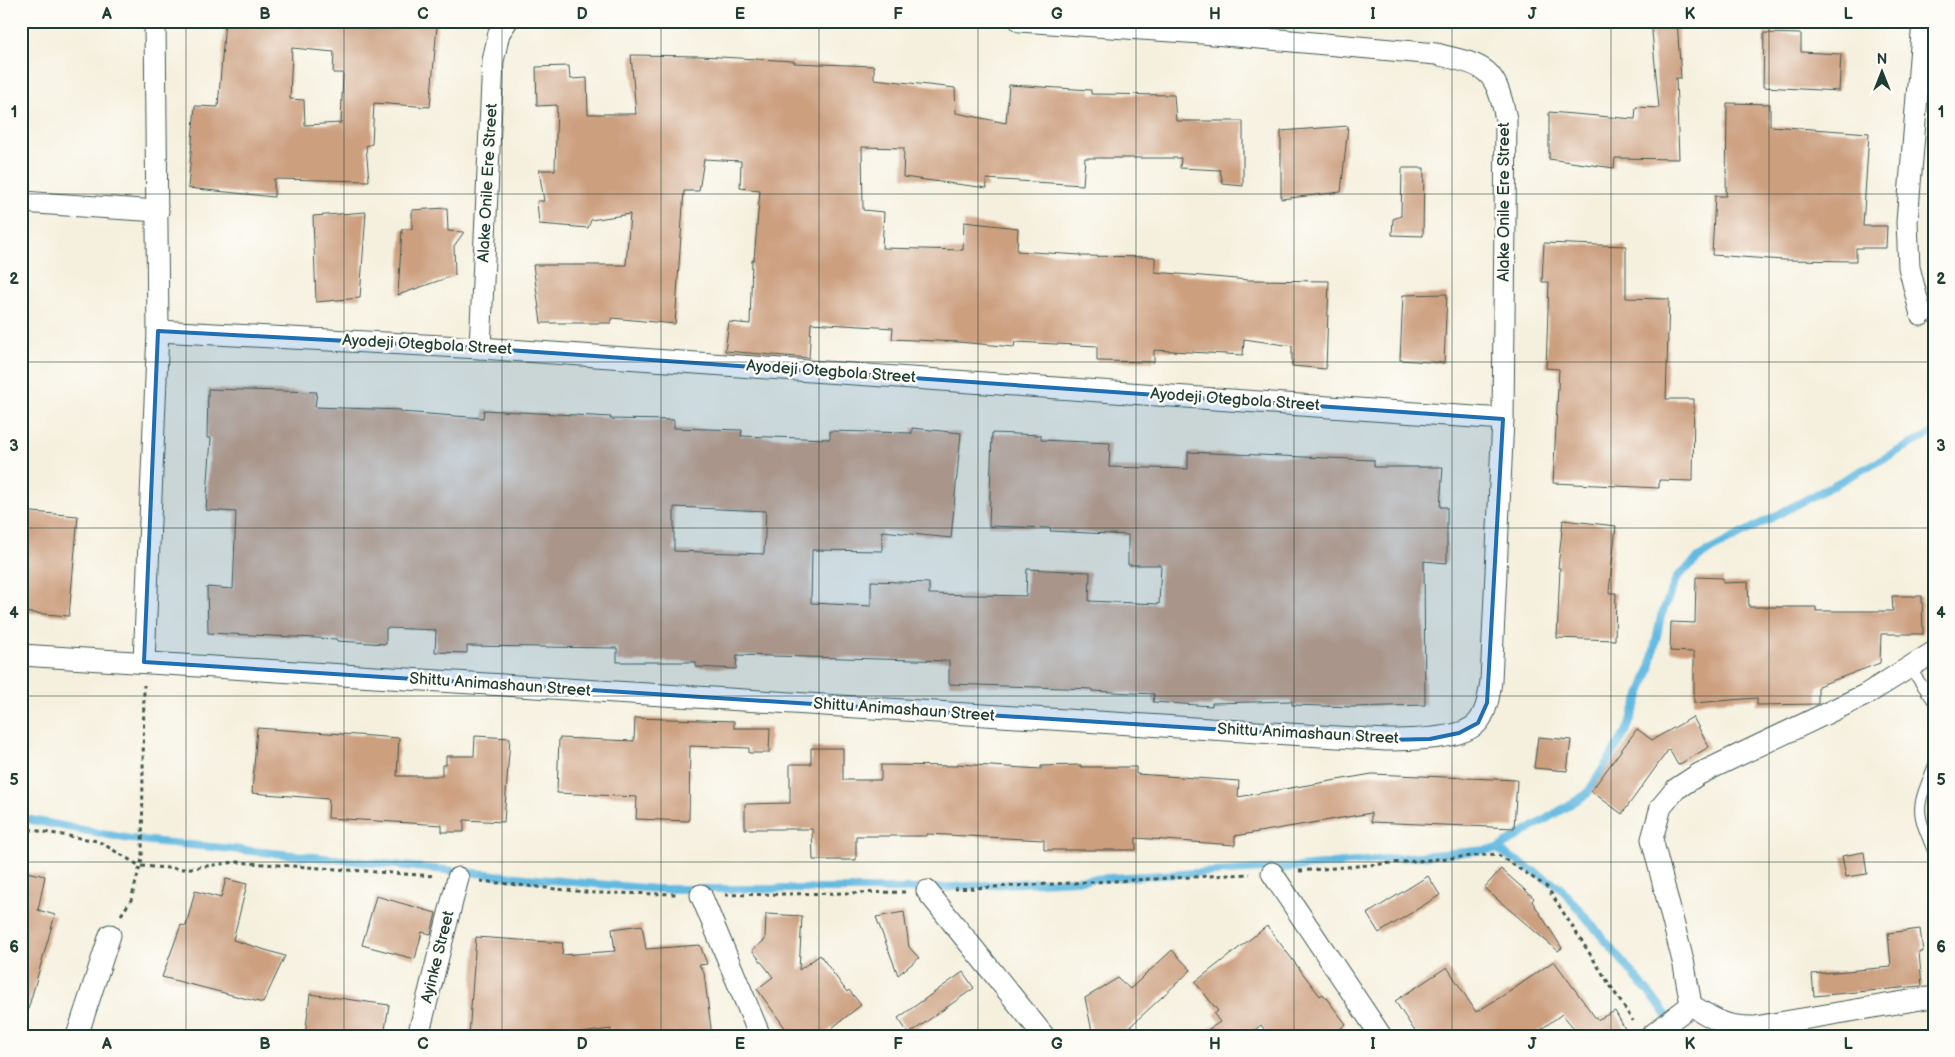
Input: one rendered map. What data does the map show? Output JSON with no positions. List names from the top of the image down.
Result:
{
  "streets": {
    "street": [
      "Alake Onile Ere Street",
      "Ayodeji Otegbola Street",
      "Shittu Animashaun Street",
      "Ayinke Street"
    ]
  },
  "crossings": [
    ["Alake Onile Ere Street", "Ayodeji Otegbola Street"],
    ["Alake Onile Ere Street", "Shittu Animashaun Street"],
    ["Ayodeji Otegbola Street", "Shittu Animashaun Street"]
  ],
  "north": "top",
  "grid": {
    "columns": [
      "A",
      "B",
      "C",
      "D",
      "E",
      "F",
      "G",
      "H",
      "I",
      "J",
      "K",
      "L"
    ],
    "rows": [
      "1",
      "2",
      "3",
      "4",
      "5",
      "6"
    ]
  }
}
